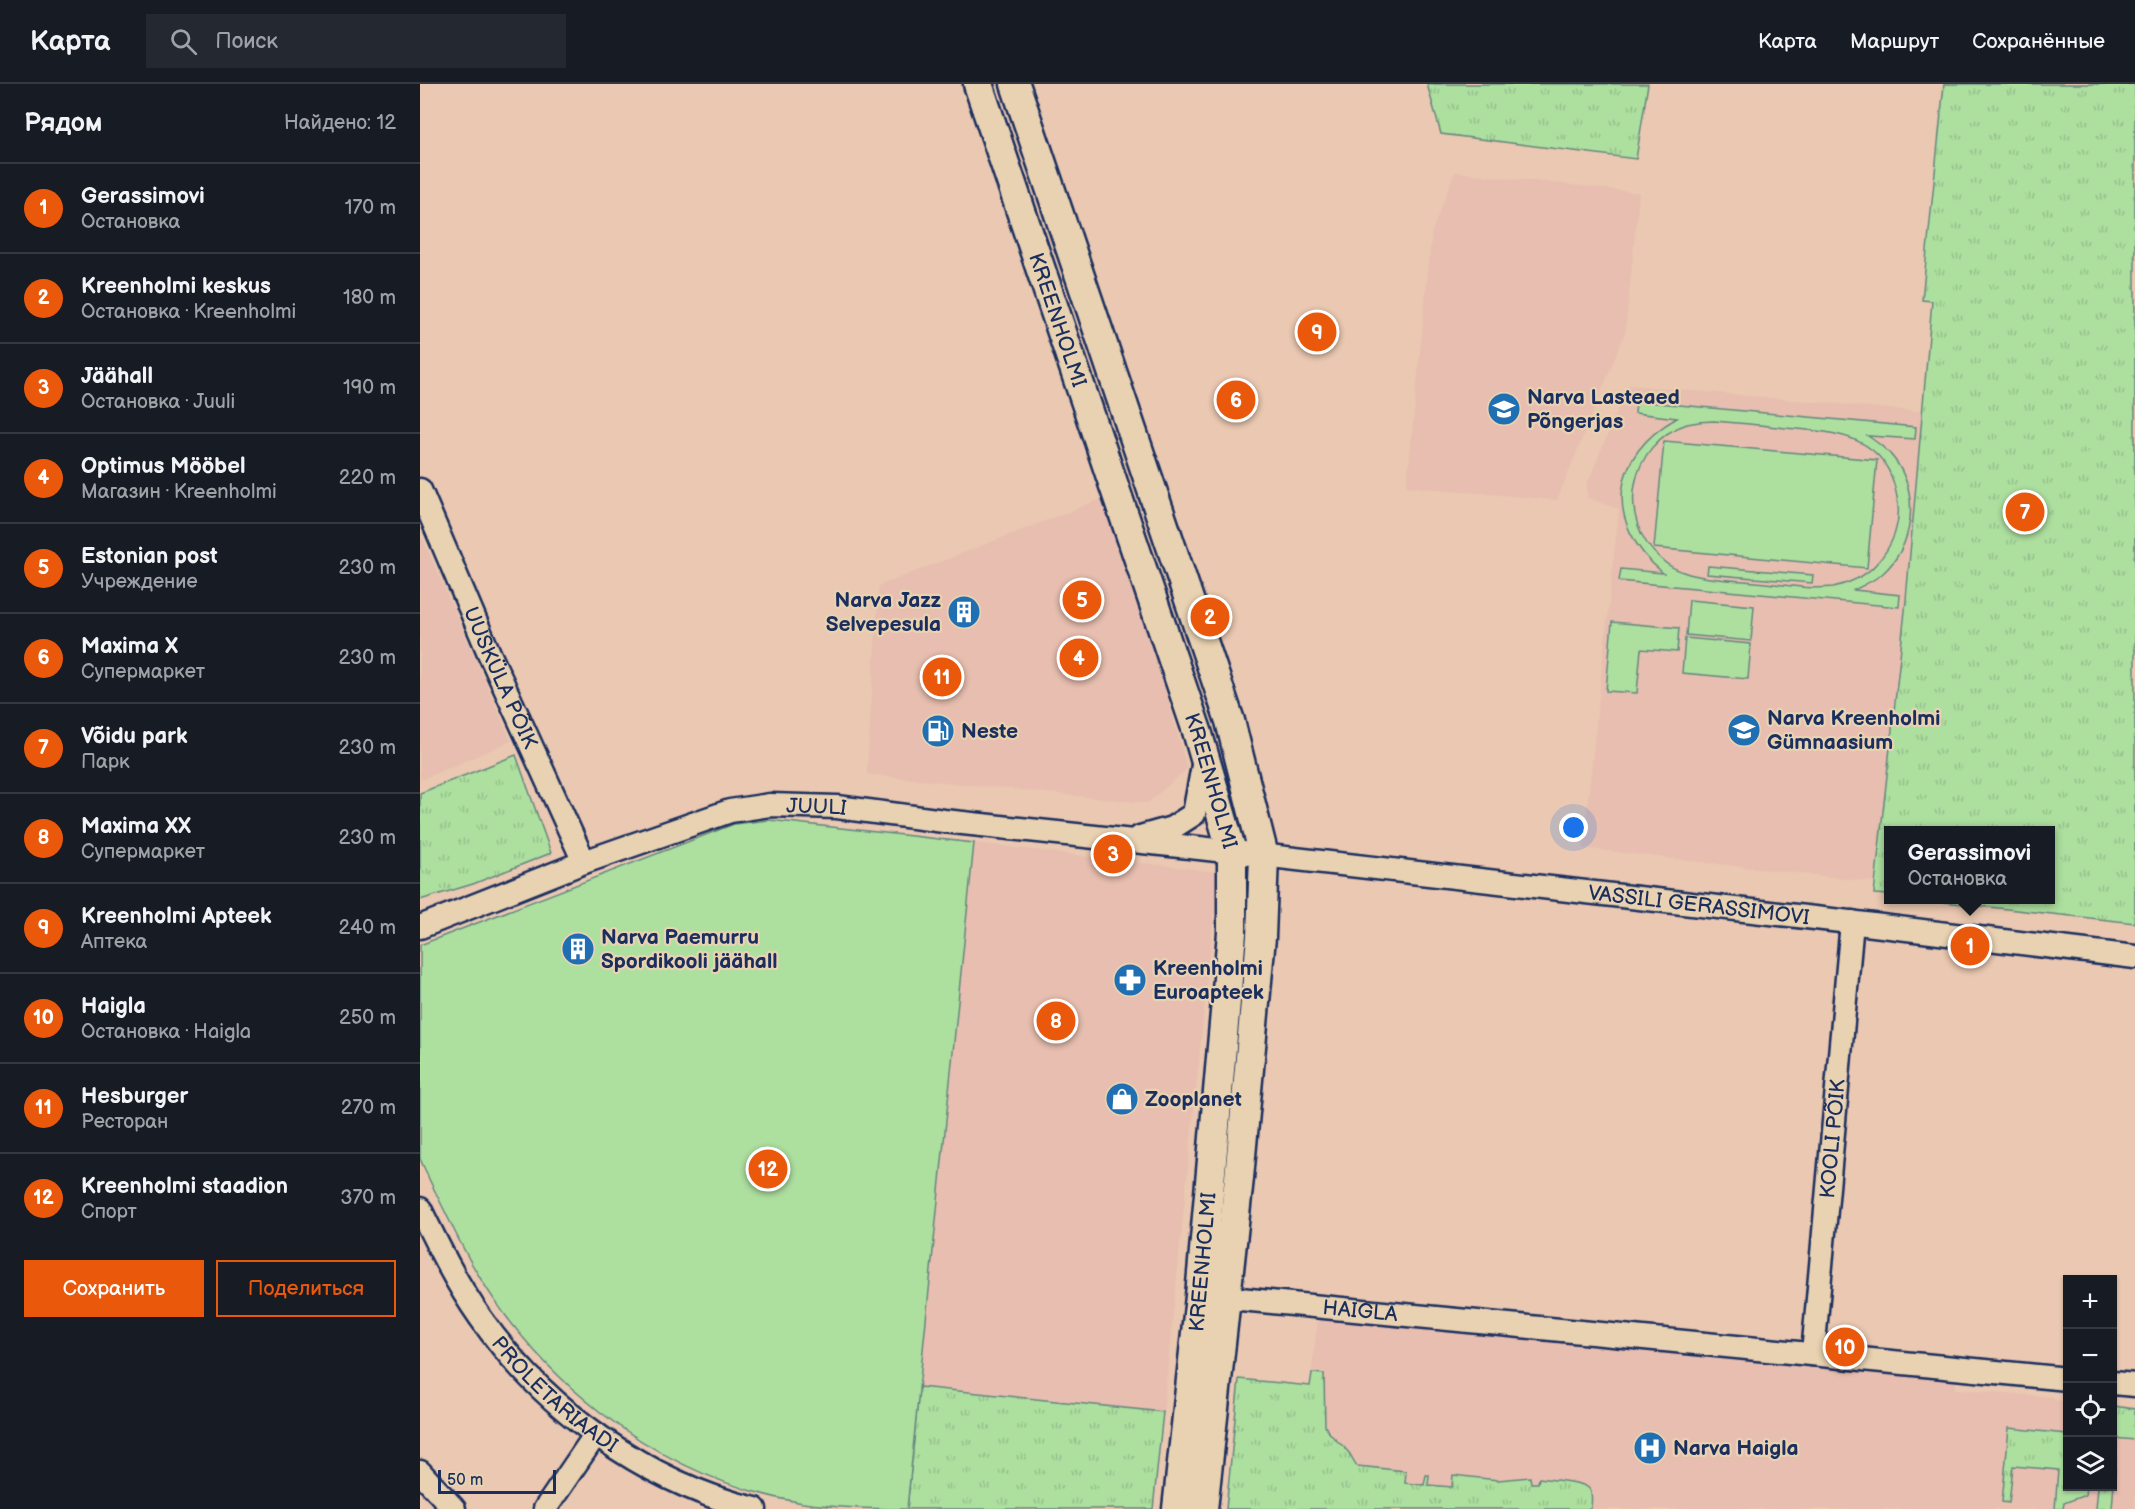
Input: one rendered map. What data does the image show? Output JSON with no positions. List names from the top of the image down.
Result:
{
  "streets": {
    "main road": ["KREENHOLMI"],
    "street": [
      "UUSKÜLA PÕIK",
      "JUULI",
      "VASSILI GERASSIMOVI",
      "KOOLI PÕIK",
      "HAIGLA",
      "PROLETARIAADI"
    ]
  },
  "crossings": [
    ["KREENHOLMI", "JUULI"],
    ["KREENHOLMI", "VASSILI GERASSIMOVI"],
    ["KREENHOLMI", "HAIGLA"],
    ["UUSKÜLA PÕIK", "JUULI"],
    ["JUULI", "VASSILI GERASSIMOVI"],
    ["VASSILI GERASSIMOVI", "KOOLI PÕIK"],
    ["KOOLI PÕIK", "HAIGLA"]
  ],
  "places": {
    "school or university": ["Narva Lasteaed Põngerjas", "Narva Kreenholmi Gümnaasium"],
    "building": ["Narva Jazz Selvepesula", "Narva Paemurru Spordikooli jäähall"],
    "fuel station": ["Neste"],
    "pharmacy": ["Kreenholmi Euroapteek"],
    "shop": ["Zooplanet"],
    "hospital": ["Narva Haigla"]
  },
  "scale_bar": "50 m",
  "page": {
    "header": "Карта",
    "search": "Поиск",
    "nav": ["Карта", "Маршрут", "Сохранённые"],
    "heading": ["Рядом", "Найдено: 12"],
    "list": [
      {
        "mark": "1",
        "name": "Gerassimovi",
        "note": "Остановка",
        "value": "170 m"
      },
      {
        "mark": "2",
        "name": "Kreenholmi keskus",
        "note": "Остановка · Kreenholmi",
        "value": "180 m"
      },
      {
        "mark": "3",
        "name": "Jäähall",
        "note": "Остановка · Juuli",
        "value": "190 m"
      },
      {
        "mark": "4",
        "name": "Optimus Mööbel",
        "note": "Магазин · Kreenholmi",
        "value": "220 m"
      },
      {
        "mark": "5",
        "name": "Estonian post",
        "note": "Учреждение",
        "value": "230 m"
      },
      {
        "mark": "6",
        "name": "Maxima X",
        "note": "Супермаркет",
        "value": "230 m"
      },
      {
        "mark": "7",
        "name": "Võidu park",
        "note": "Парк",
        "value": "230 m"
      },
      {
        "mark": "8",
        "name": "Maxima XX",
        "note": "Супермаркет",
        "value": "230 m"
      },
      {
        "mark": "9",
        "name": "Kreenholmi Apteek",
        "note": "Аптека",
        "value": "240 m"
      },
      {
        "mark": "10",
        "name": "Haigla",
        "note": "Остановка · Haigla",
        "value": "250 m"
      },
      {
        "mark": "11",
        "name": "Hesburger",
        "note": "Ресторан",
        "value": "270 m"
      },
      {
        "mark": "12",
        "name": "Kreenholmi staadion",
        "note": "Спорт",
        "value": "370 m"
      }
    ],
    "pins": [
      "9",
      "6",
      "7",
      "5",
      "2",
      "4",
      "11",
      "3",
      "1",
      "8",
      "12",
      "10"
    ],
    "popup": ["Gerassimovi", "Остановка"],
    "buttons": ["Сохранить", "Поделиться"],
    "map_buttons": ["+", "−"],
    "scale": "50 m"
  }
}
